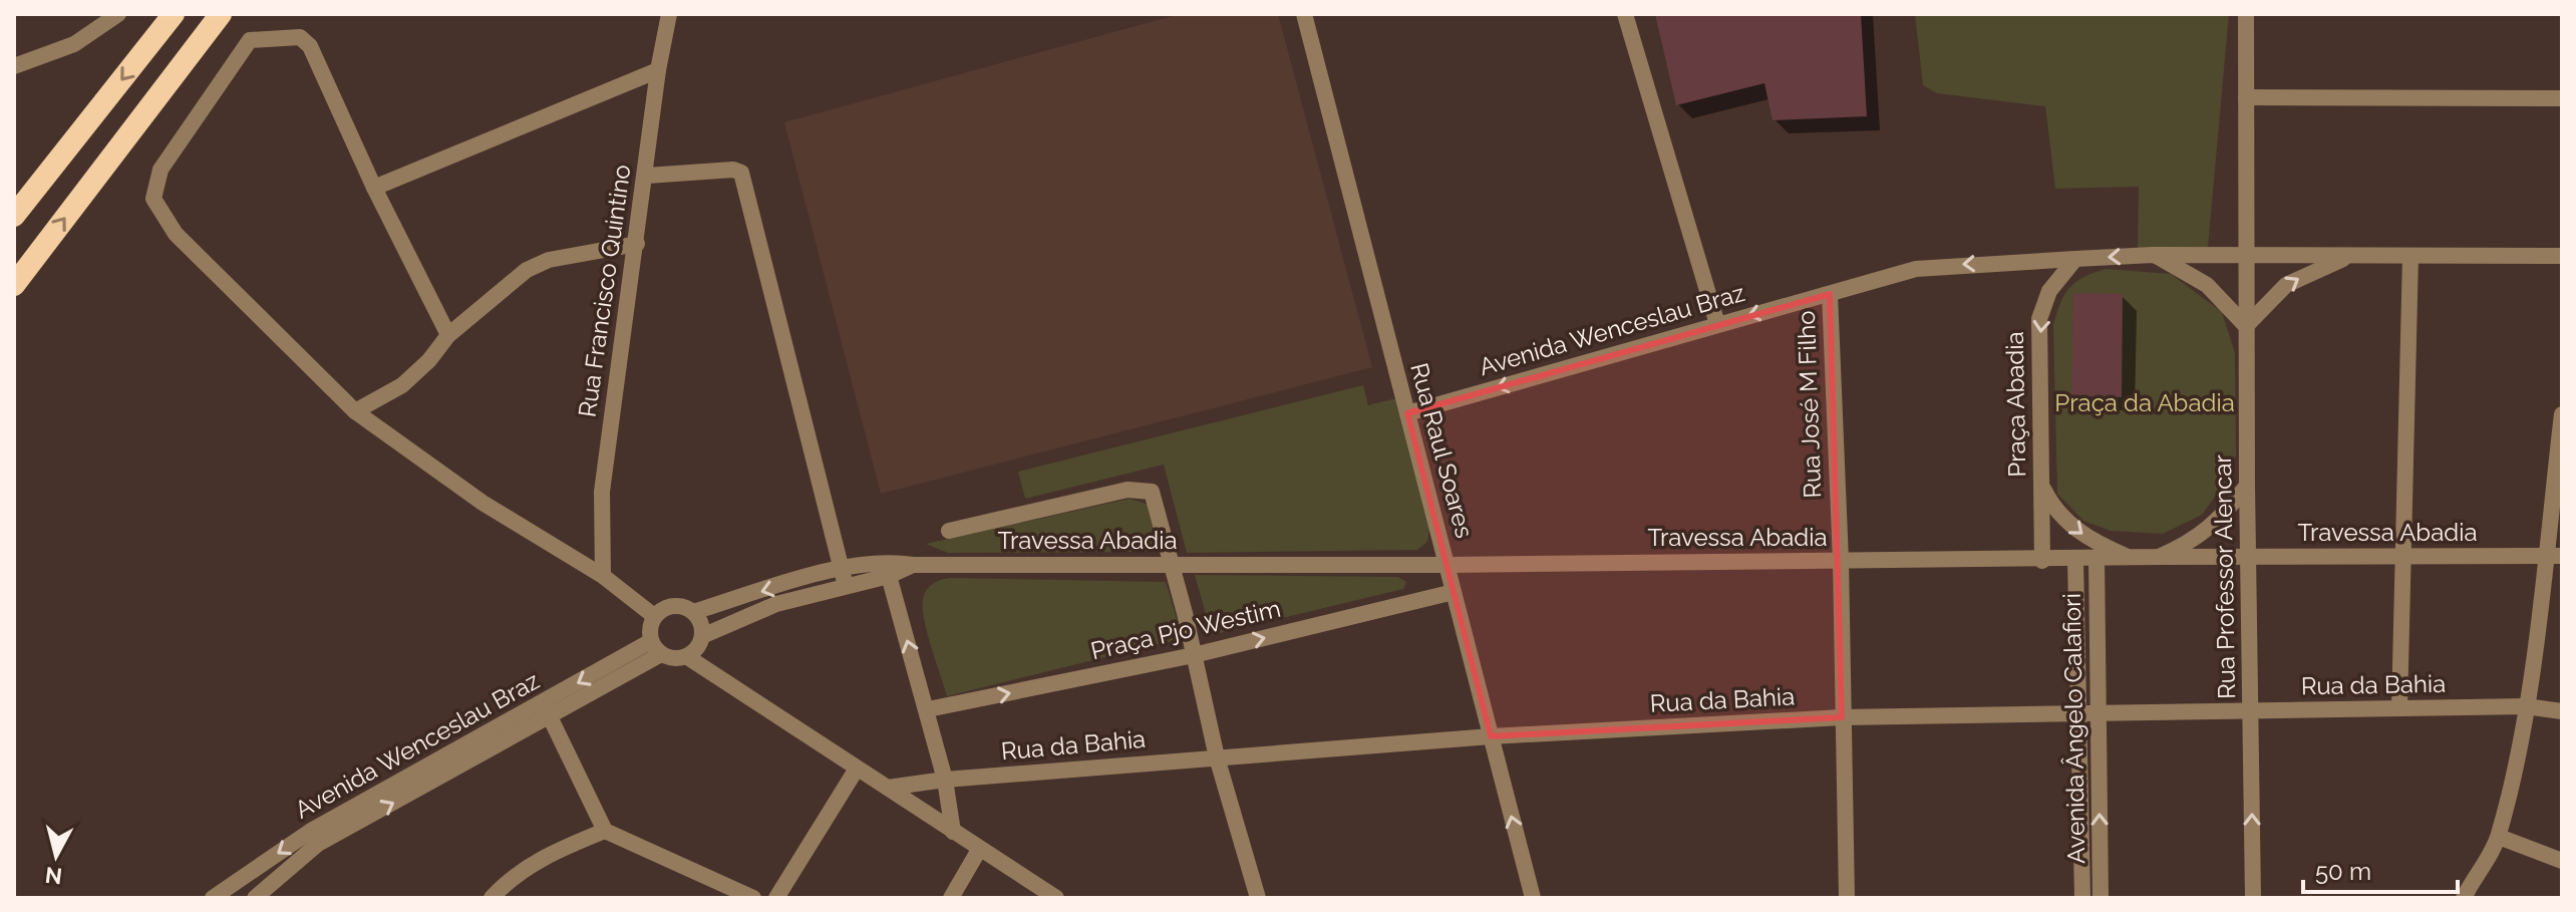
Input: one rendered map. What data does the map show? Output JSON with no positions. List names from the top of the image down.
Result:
{
  "streets": {
    "street": [
      "Rua Francisco Quintino",
      "Avenida Wenceslau Braz",
      "Rua José M Filho",
      "Praça Abadia",
      "Rua Raul Soares",
      "Travessa Abadia",
      "Rua Professor Alencar",
      "Praça Pjo Westim",
      "Rua da Bahia",
      "Avenida Ângelo Calafiori"
    ]
  },
  "crossings": [
    ["Avenida Wenceslau Braz", "Rua José M Filho"],
    ["Avenida Wenceslau Braz", "Praça Abadia"],
    ["Avenida Wenceslau Braz", "Rua Raul Soares"],
    ["Avenida Wenceslau Braz", "Travessa Abadia"],
    ["Avenida Wenceslau Braz", "Rua Professor Alencar"],
    ["Rua José M Filho", "Travessa Abadia"],
    ["Rua José M Filho", "Rua da Bahia"],
    ["Praça Abadia", "Travessa Abadia"],
    ["Praça Abadia", "Rua Professor Alencar"],
    ["Rua Raul Soares", "Travessa Abadia"],
    ["Rua Raul Soares", "Praça Pjo Westim"],
    ["Rua Raul Soares", "Rua da Bahia"],
    ["Travessa Abadia", "Rua Professor Alencar"],
    ["Travessa Abadia", "Avenida Ângelo Calafiori"],
    ["Rua Professor Alencar", "Rua da Bahia"],
    ["Rua da Bahia", "Avenida Ângelo Calafiori"]
  ],
  "one_way": ["Praça Abadia", "Praça Pjo Westim"],
  "parks": ["Praça da Abadia"],
  "scale_bar": "50 m",
  "north": "bottom"
}
